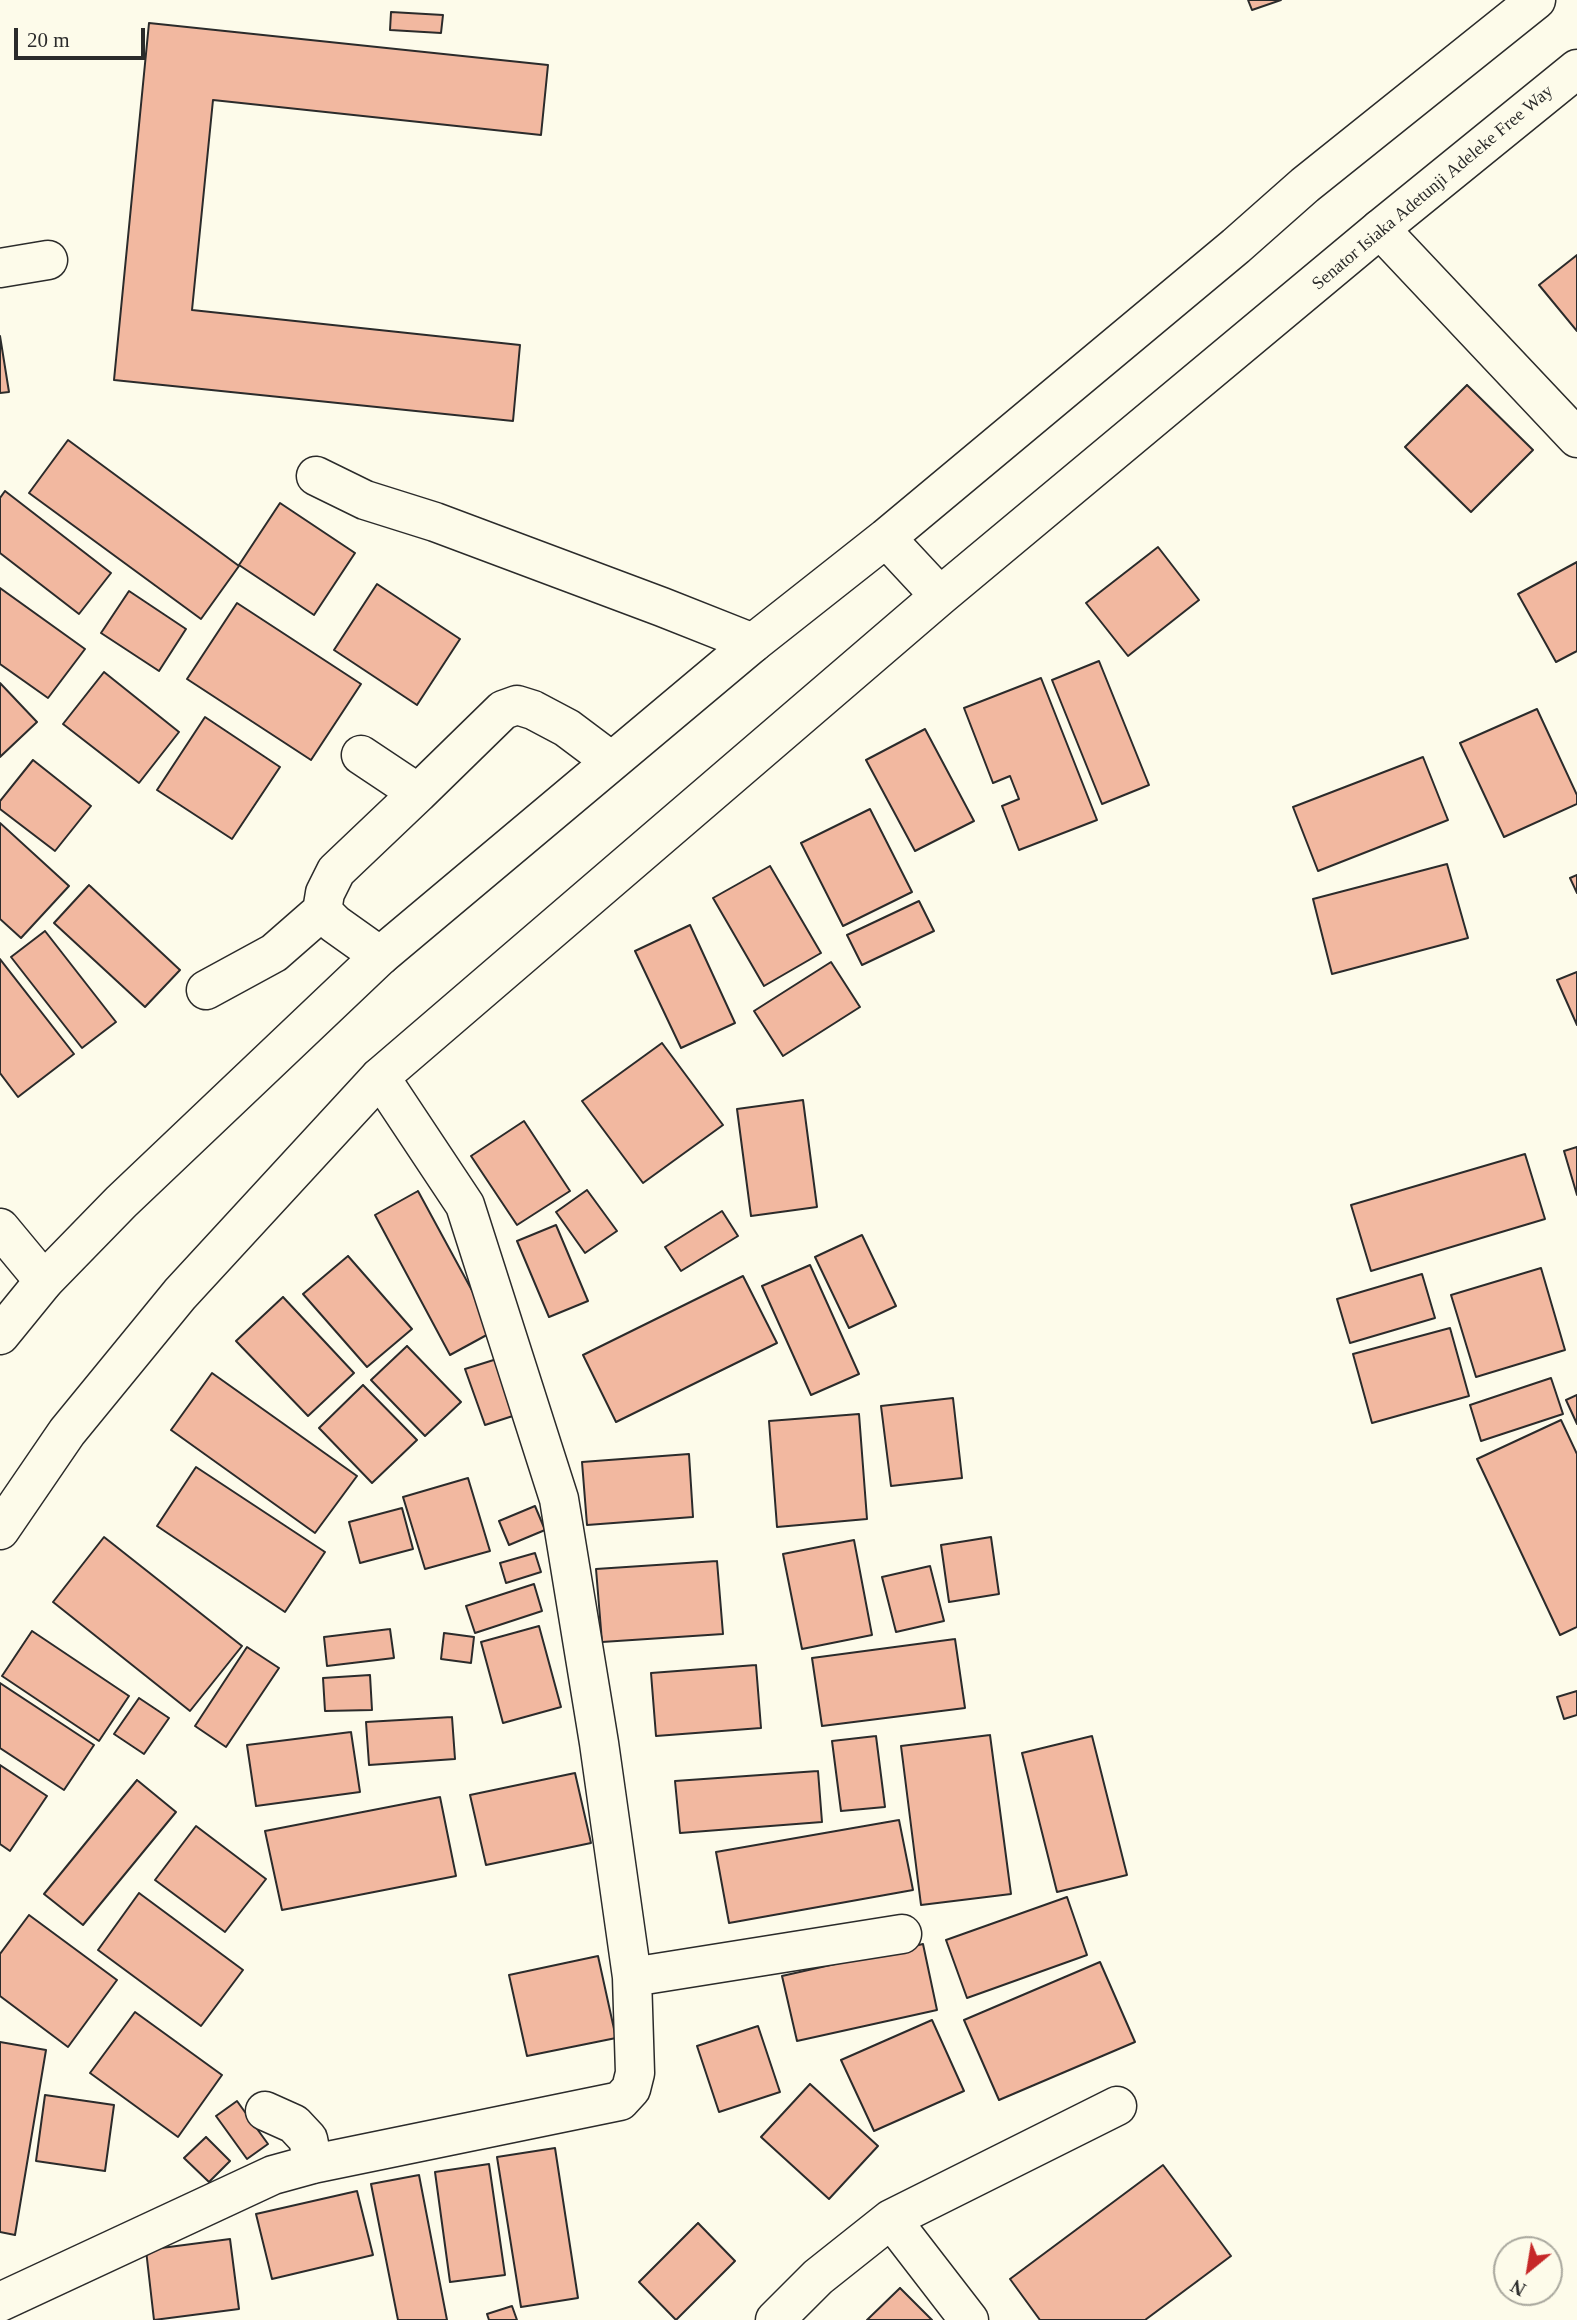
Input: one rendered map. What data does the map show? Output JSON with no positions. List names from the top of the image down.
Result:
{
  "streets": {
    "main road": ["Senator Isiaka Adetunji Adeleke Free Way"]
  },
  "scale_bar": "20 m",
  "north": "bottom left"
}
